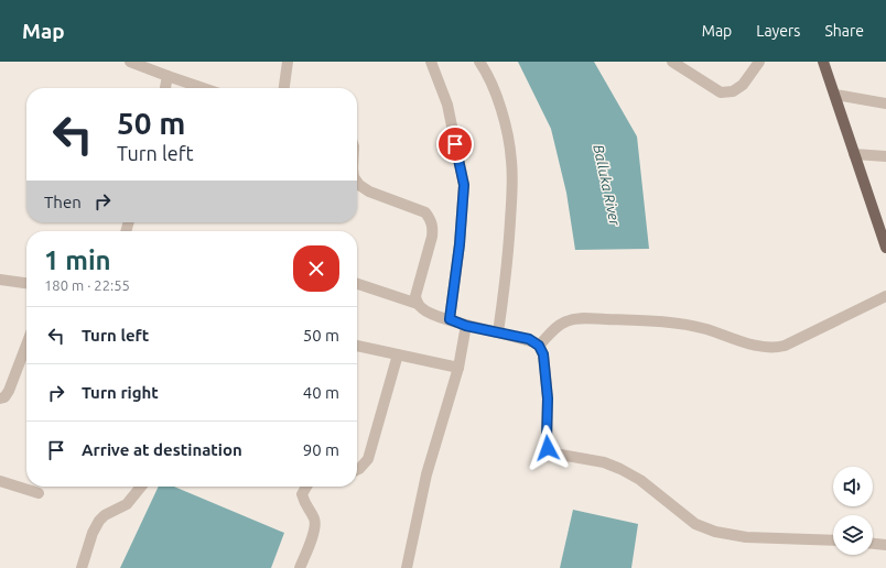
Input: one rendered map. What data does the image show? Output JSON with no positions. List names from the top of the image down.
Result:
{
  "water": ["Balluka River"],
  "page": {
    "header": "Map",
    "nav": ["Map", "Layers", "Share"],
    "turn": ["50 m", "Turn left"],
    "then": "Then",
    "heading": ["1 min", "180 m · 22:55"],
    "list": [
      {
        "name": "Turn left",
        "value": "50 m"
      },
      {
        "name": "Turn right",
        "value": "40 m"
      },
      {
        "name": "Arrive at destination",
        "value": "90 m"
      }
    ]
  }
}
